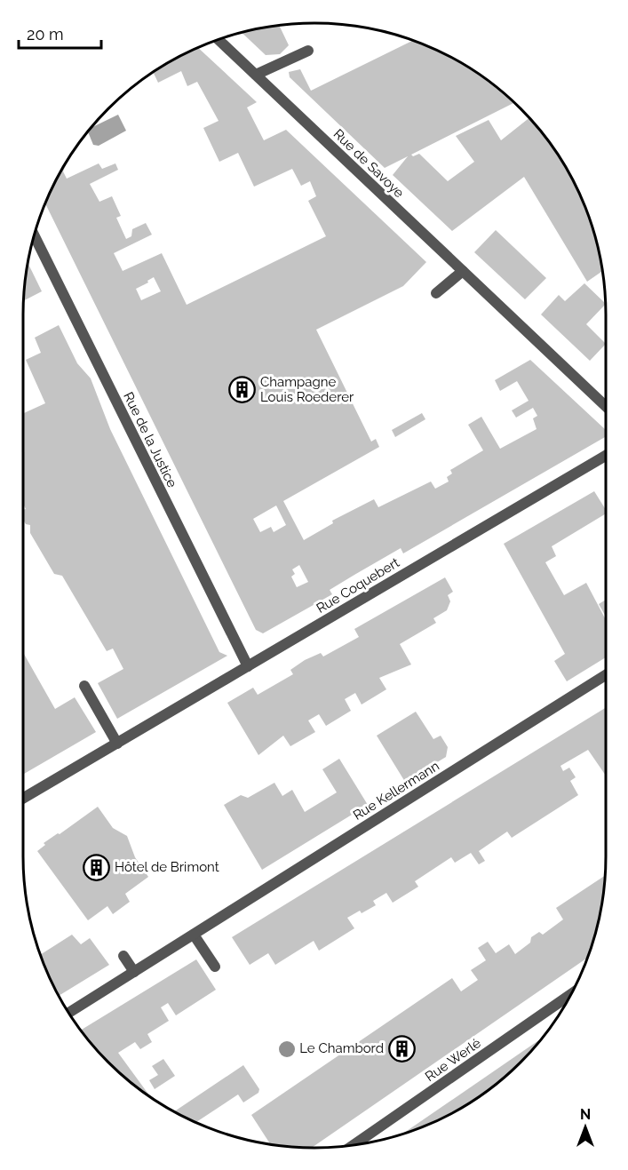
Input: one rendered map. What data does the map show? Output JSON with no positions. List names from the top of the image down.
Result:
{
  "streets": {
    "street": [
      "Rue de Savoye",
      "Rue de la Justice",
      "Rue Coquebert",
      "Rue Kellermann",
      "Rue Werlé"
    ]
  },
  "crossings": [
    ["Rue de la Justice", "Rue Coquebert"]
  ],
  "places": {
    "building": ["Champagne Louis Roederer", "Hôtel de Brimont", "Le Chambord"]
  },
  "scale_bar": "20 m",
  "north": "top"
}
